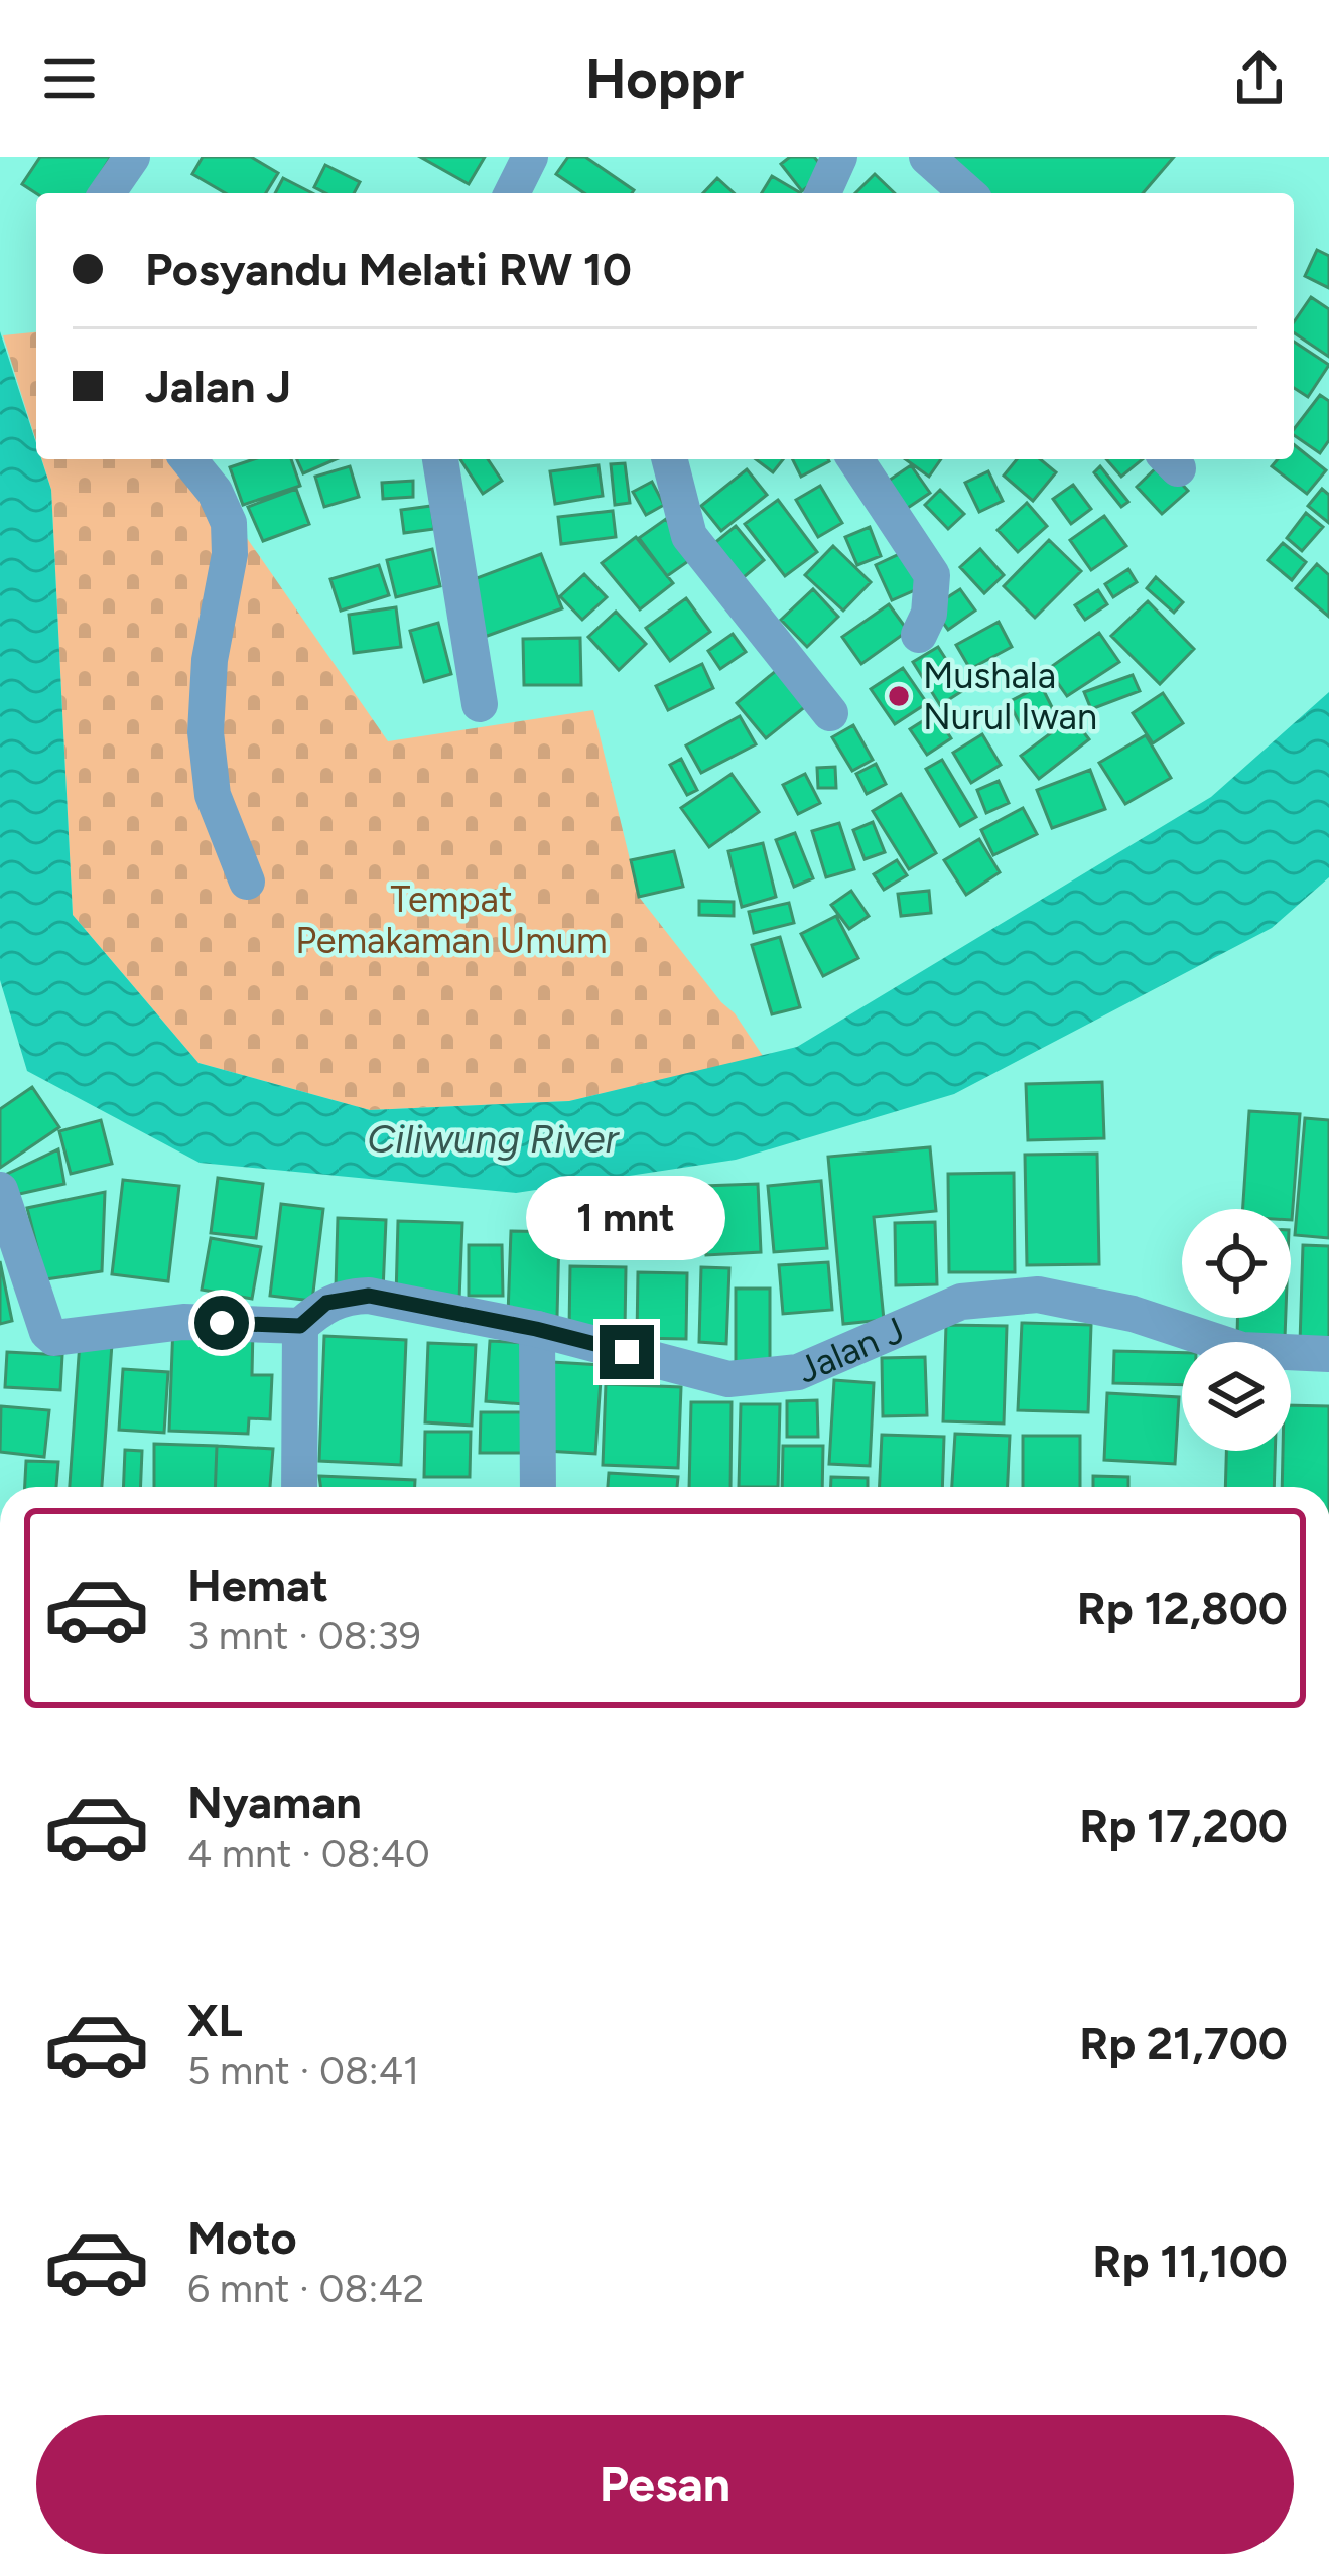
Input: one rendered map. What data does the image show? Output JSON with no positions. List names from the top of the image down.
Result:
{
  "streets": {
    "street": ["Jalan J"]
  },
  "water": ["Ciliwung River"],
  "parks": ["Tempat Pemakaman Umum"],
  "places": ["Mushala Nurul Iwan"],
  "page": {
    "header": "Hoppr",
    "banner": ["Posyandu Melati RW 10", "Jalan J"],
    "bubble": "1 mnt",
    "list": [
      {
        "name": "Hemat",
        "note": "3 mnt · 08:39",
        "value": "Rp 12,800"
      },
      {
        "name": "Nyaman",
        "note": "4 mnt · 08:40",
        "value": "Rp 17,200"
      },
      {
        "name": "XL",
        "note": "5 mnt · 08:41",
        "value": "Rp 21,700"
      },
      {
        "name": "Moto",
        "note": "6 mnt · 08:42",
        "value": "Rp 11,100"
      }
    ],
    "buttons": "Pesan"
  }
}
